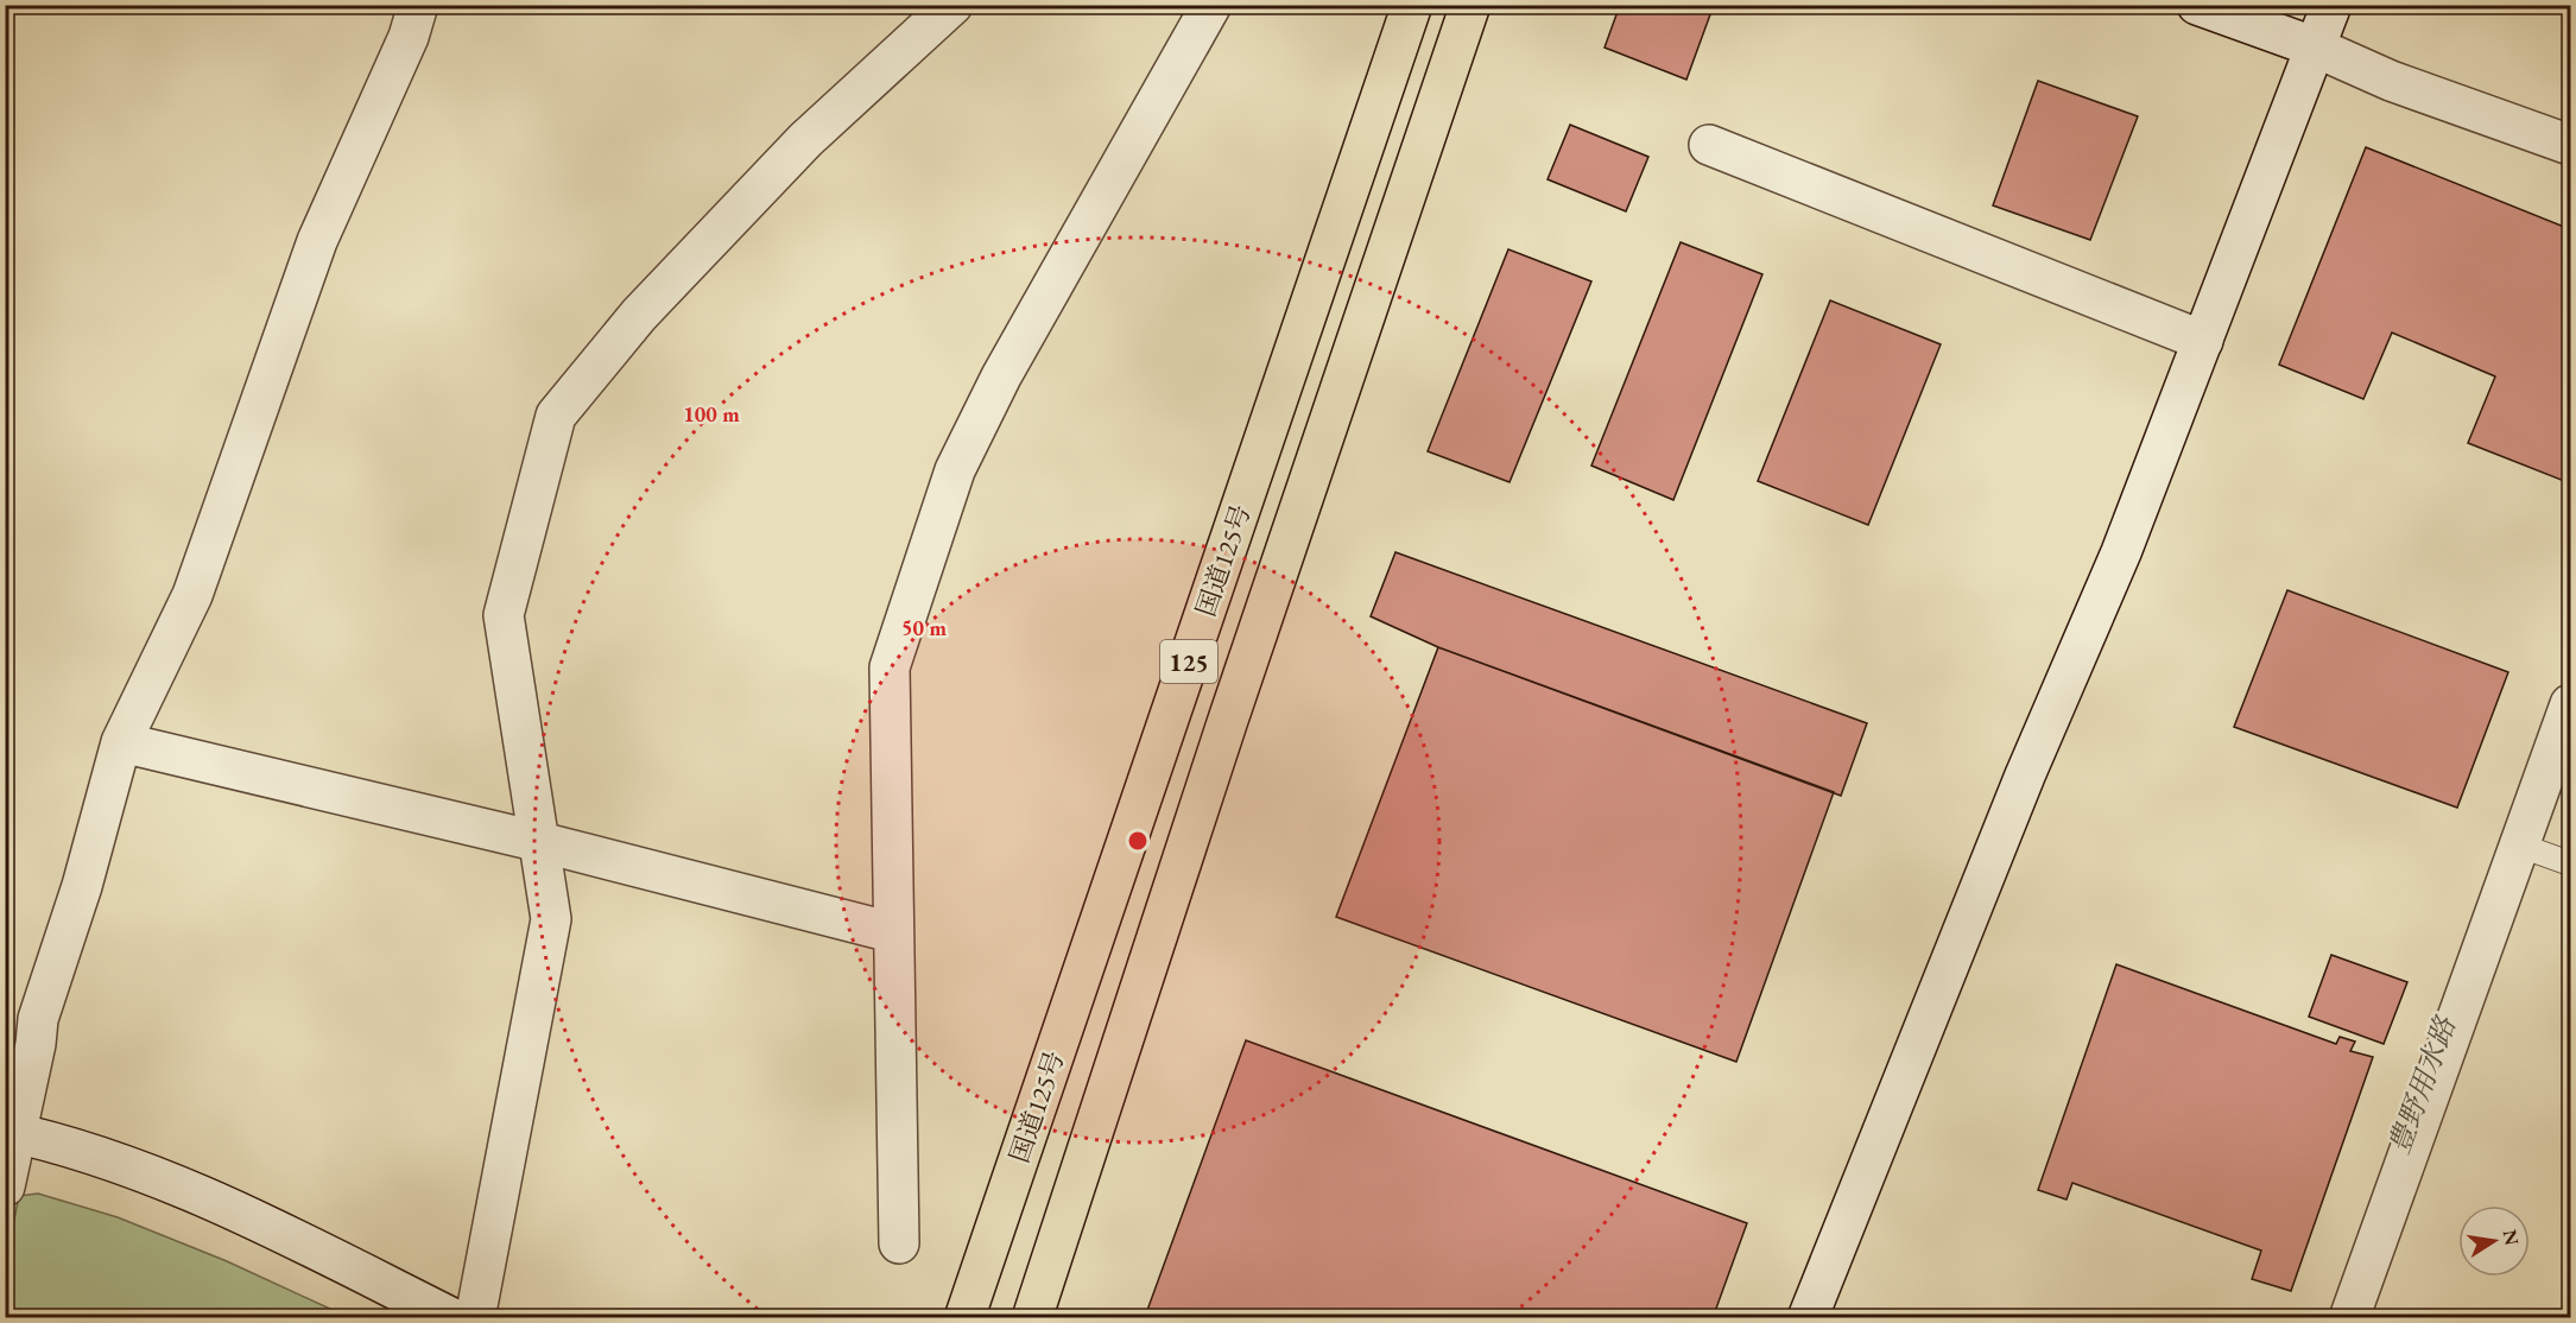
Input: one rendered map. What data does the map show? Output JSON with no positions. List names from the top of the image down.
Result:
{
  "streets": {
    "highway": ["国道125号", "125"]
  },
  "water": ["豊野用水路"],
  "north": "right",
  "rings": ["100 m", "50 m"]
}
